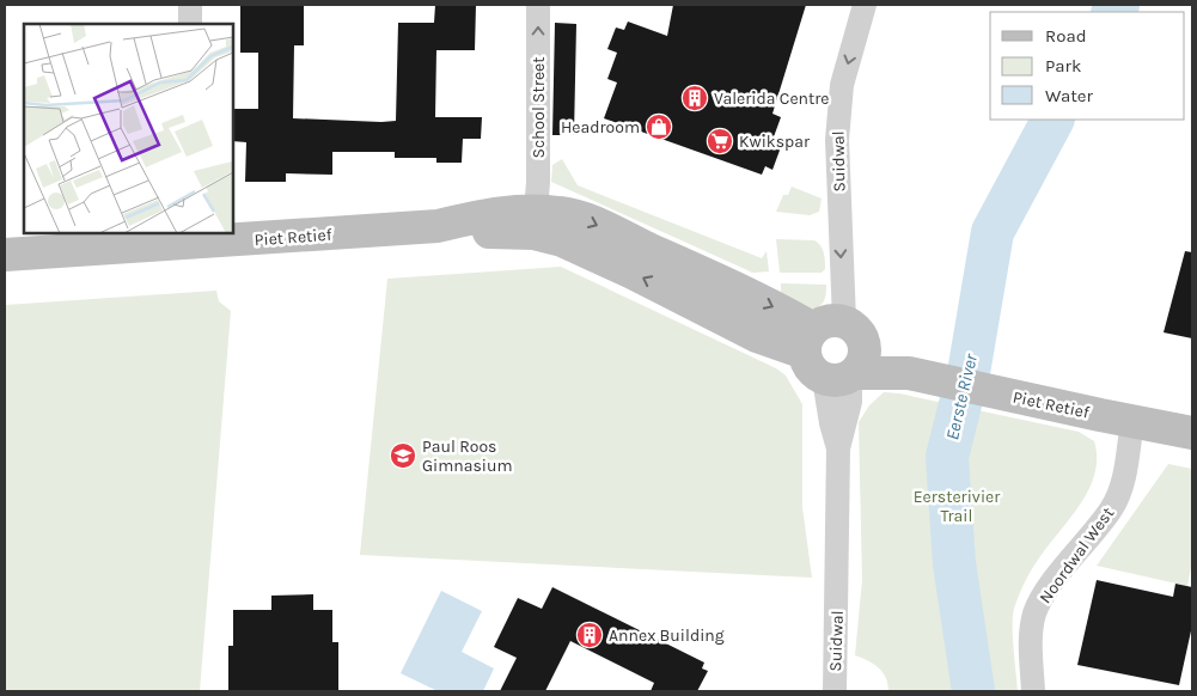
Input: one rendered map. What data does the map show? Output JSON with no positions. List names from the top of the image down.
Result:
{
  "streets": {
    "street": [
      "School Street",
      "Suidwal",
      "Piet Retief",
      "Noordwal West"
    ]
  },
  "crossings": [
    ["School Street", "Piet Retief"],
    ["Suidwal", "Piet Retief"],
    ["Piet Retief", "Noordwal West"]
  ],
  "one_way": ["School Street", "Suidwal"],
  "water": ["Eerste River"],
  "parks": ["Eersterivier Trail"],
  "places": {
    "building": ["Valerida Centre", "Annex Building"],
    "shop": ["Headroom"],
    "supermarket": ["Kwikspar"],
    "school or university": ["Paul Roos Gimnasium"]
  },
  "legend": ["Road", "Park", "Water"]
}
